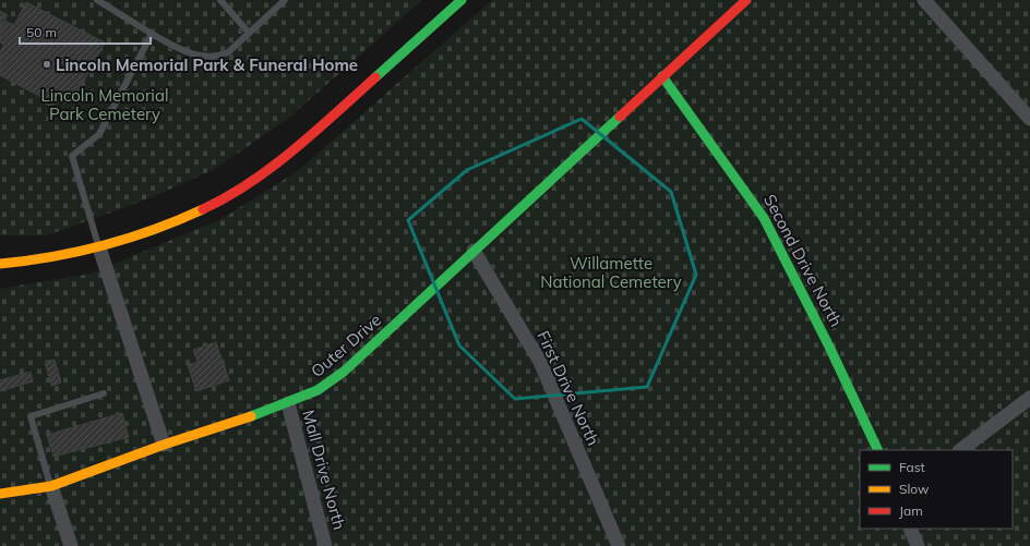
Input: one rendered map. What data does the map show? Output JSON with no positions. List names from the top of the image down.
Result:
{
  "streets": {
    "street": [
      "Second Drive North",
      "Outer Drive",
      "First Drive North",
      "Mall Drive North"
    ]
  },
  "crossings": [
    ["Second Drive North", "Outer Drive"],
    ["Outer Drive", "First Drive North"],
    ["Outer Drive", "Mall Drive North"]
  ],
  "parks": ["Lincoln Memorial Park Cemetery", "Willamette National Cemetery"],
  "places": ["Lincoln Memorial Park & Funeral Home"],
  "legend": ["Fast", "Slow", "Jam"],
  "scale_bar": "50 m"
}
